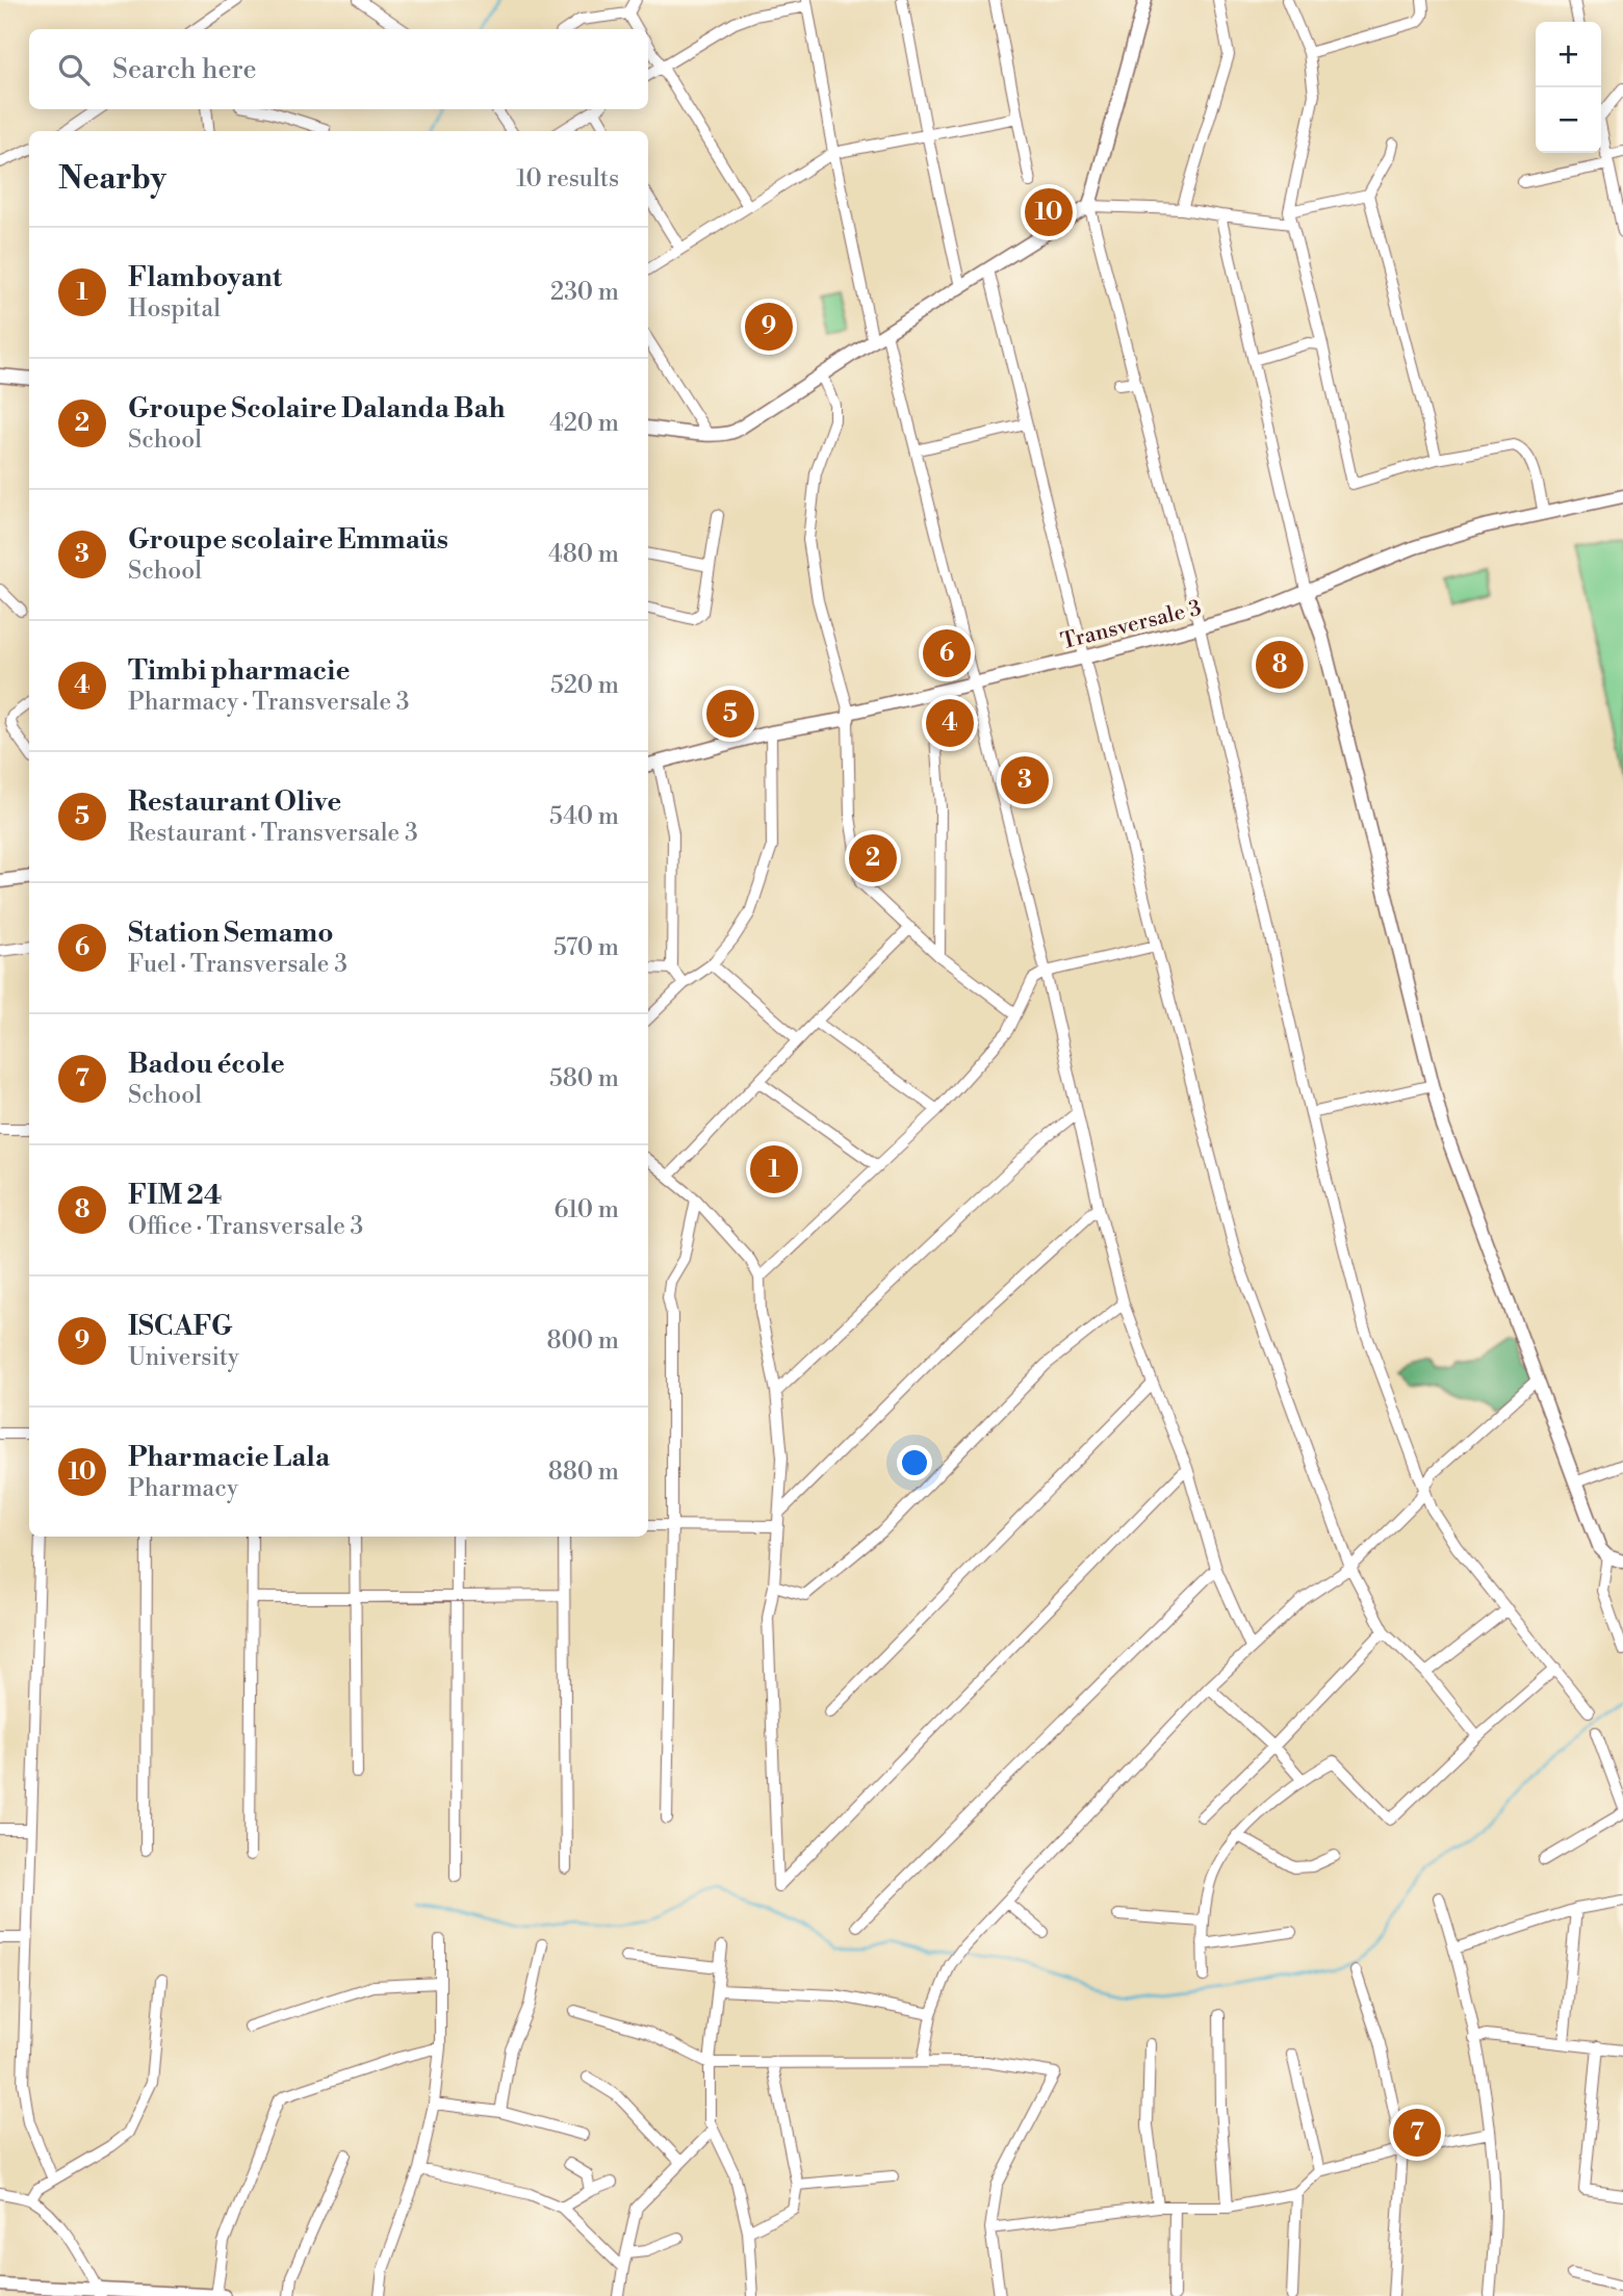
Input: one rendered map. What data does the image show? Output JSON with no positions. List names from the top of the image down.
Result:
{
  "streets": {
    "street": ["Transversale 3"]
  },
  "page": {
    "map_buttons": ["+", "−"],
    "search": "Search here",
    "heading": ["Nearby", "10 results"],
    "pins": [
      "10",
      "9",
      "6",
      "8",
      "5",
      "4",
      "3",
      "2",
      "1",
      "7"
    ],
    "list": [
      {
        "mark": "1",
        "name": "Flamboyant",
        "note": "Hospital",
        "value": "230 m"
      },
      {
        "mark": "2",
        "name": "Groupe Scolaire Dalanda Bah",
        "note": "School",
        "value": "420 m"
      },
      {
        "mark": "3",
        "name": "Groupe scolaire Emmaüs",
        "note": "School",
        "value": "480 m"
      },
      {
        "mark": "4",
        "name": "Timbi pharmacie",
        "note": "Pharmacy · Transversale 3",
        "value": "520 m"
      },
      {
        "mark": "5",
        "name": "Restaurant Olive",
        "note": "Restaurant · Transversale 3",
        "value": "540 m"
      },
      {
        "mark": "6",
        "name": "Station Semamo",
        "note": "Fuel · Transversale 3",
        "value": "570 m"
      },
      {
        "mark": "7",
        "name": "Badou école",
        "note": "School",
        "value": "580 m"
      },
      {
        "mark": "8",
        "name": "FIM 24",
        "note": "Office · Transversale 3",
        "value": "610 m"
      },
      {
        "mark": "9",
        "name": "ISCAFG",
        "note": "University",
        "value": "800 m"
      },
      {
        "mark": "10",
        "name": "Pharmacie Lala",
        "note": "Pharmacy",
        "value": "880 m"
      }
    ]
  }
}
